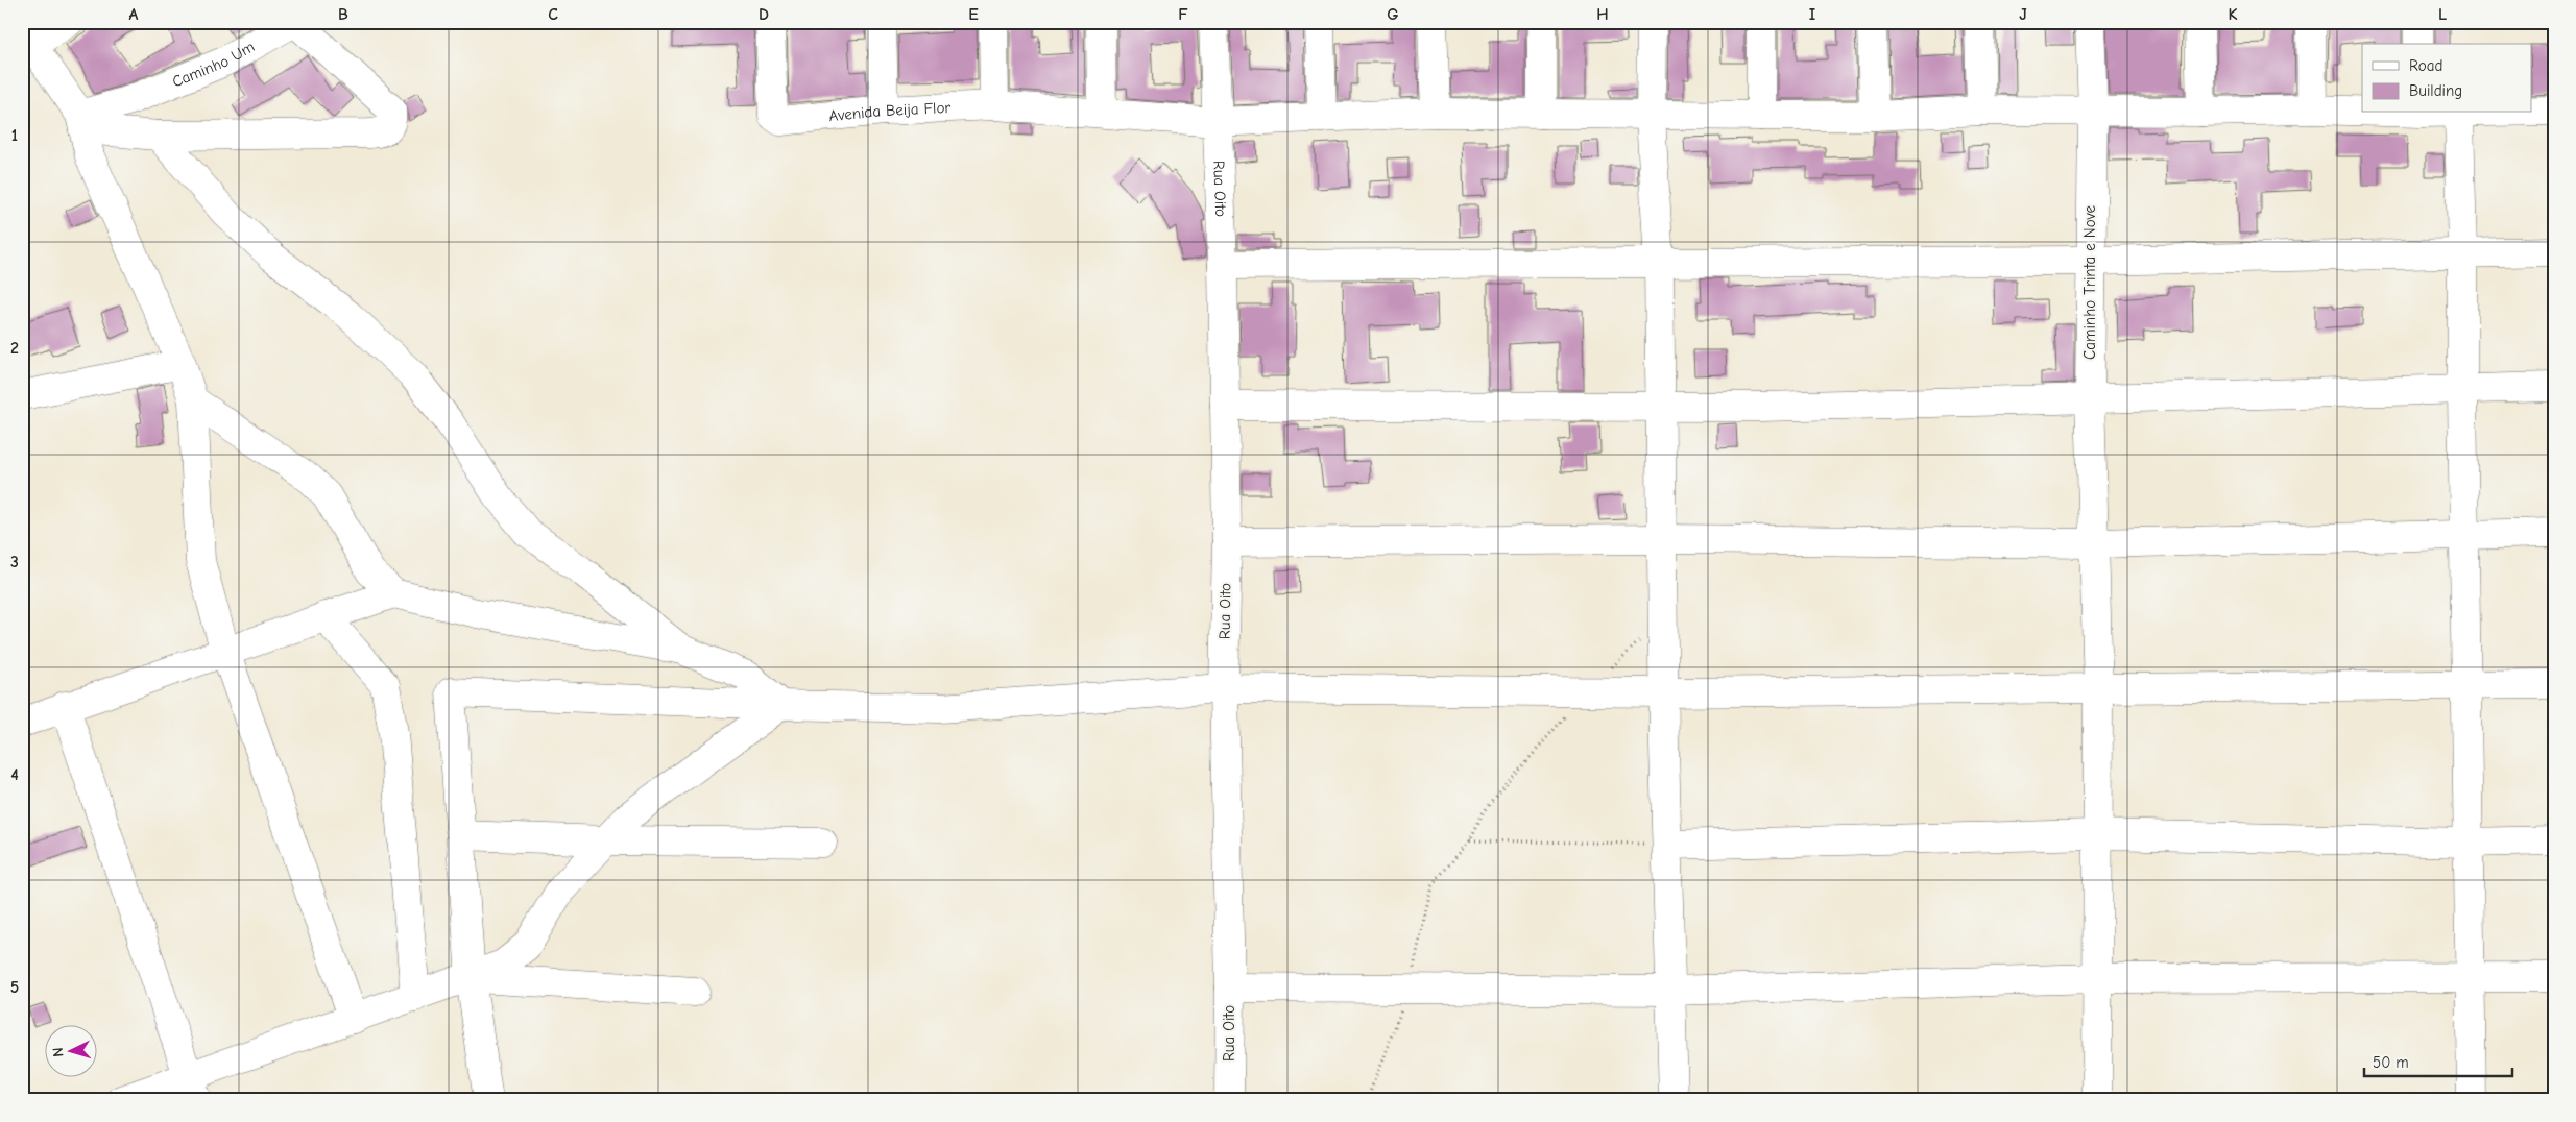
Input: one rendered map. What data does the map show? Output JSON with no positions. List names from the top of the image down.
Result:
{
  "streets": {
    "street": [
      "Caminho Um",
      "Avenida Beija Flor",
      "Rua Oito",
      "Caminho Trinta e Nove"
    ]
  },
  "crossings": [
    ["Avenida Beija Flor", "Rua Oito"],
    ["Avenida Beija Flor", "Caminho Trinta e Nove"]
  ],
  "legend": ["Road", "Building"],
  "scale_bar": "50 m",
  "north": "left",
  "grid": {
    "columns": [
      "A",
      "B",
      "C",
      "D",
      "E",
      "F",
      "G",
      "H",
      "I",
      "J",
      "K",
      "L"
    ],
    "rows": [
      "1",
      "2",
      "3",
      "4",
      "5"
    ]
  }
}
